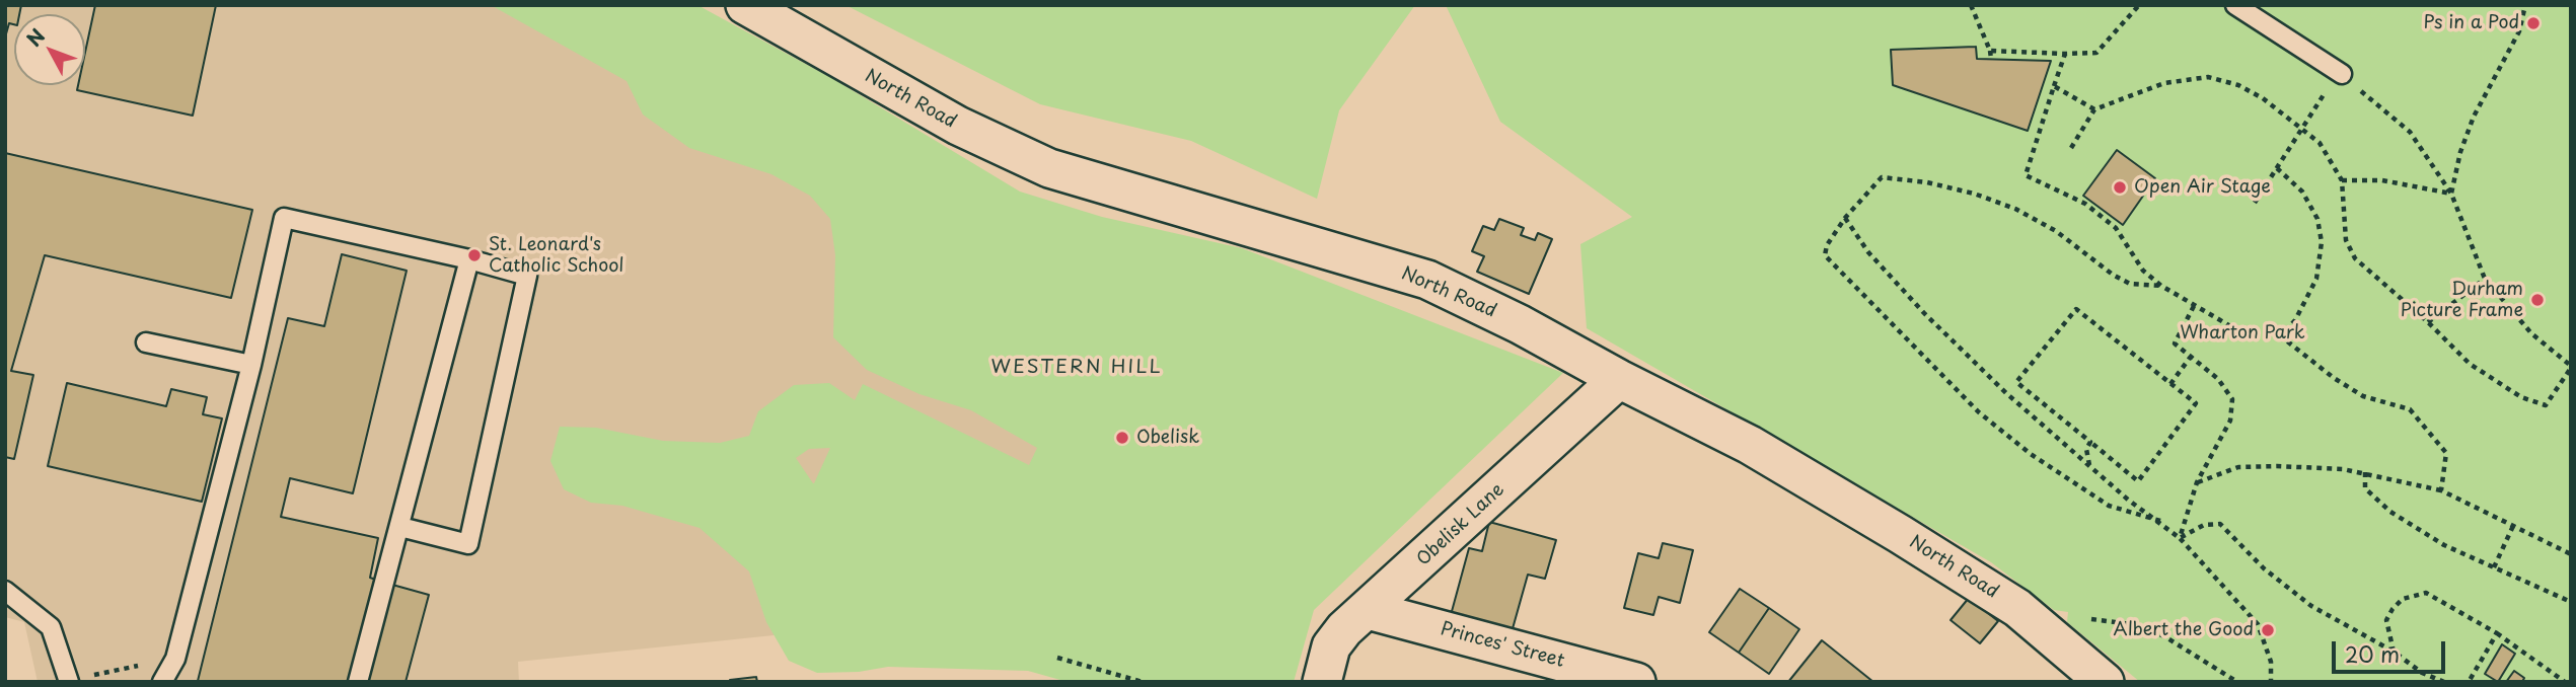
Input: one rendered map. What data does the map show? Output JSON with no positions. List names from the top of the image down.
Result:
{
  "streets": {
    "street": ["North Road", "Obelisk Lane", "Princes' Street"]
  },
  "crossings": [
    ["North Road", "Obelisk Lane"],
    ["Obelisk Lane", "Princes' Street"]
  ],
  "districts": ["WESTERN HILL"],
  "parks": ["Wharton Park"],
  "places": [
    "Ps in a Pod",
    "Open Air Stage",
    "St. Leonard's Catholic School",
    "Durham Picture Frame",
    "Obelisk",
    "Albert the Good"
  ],
  "scale_bar": "20 m",
  "north": "top left"
}
